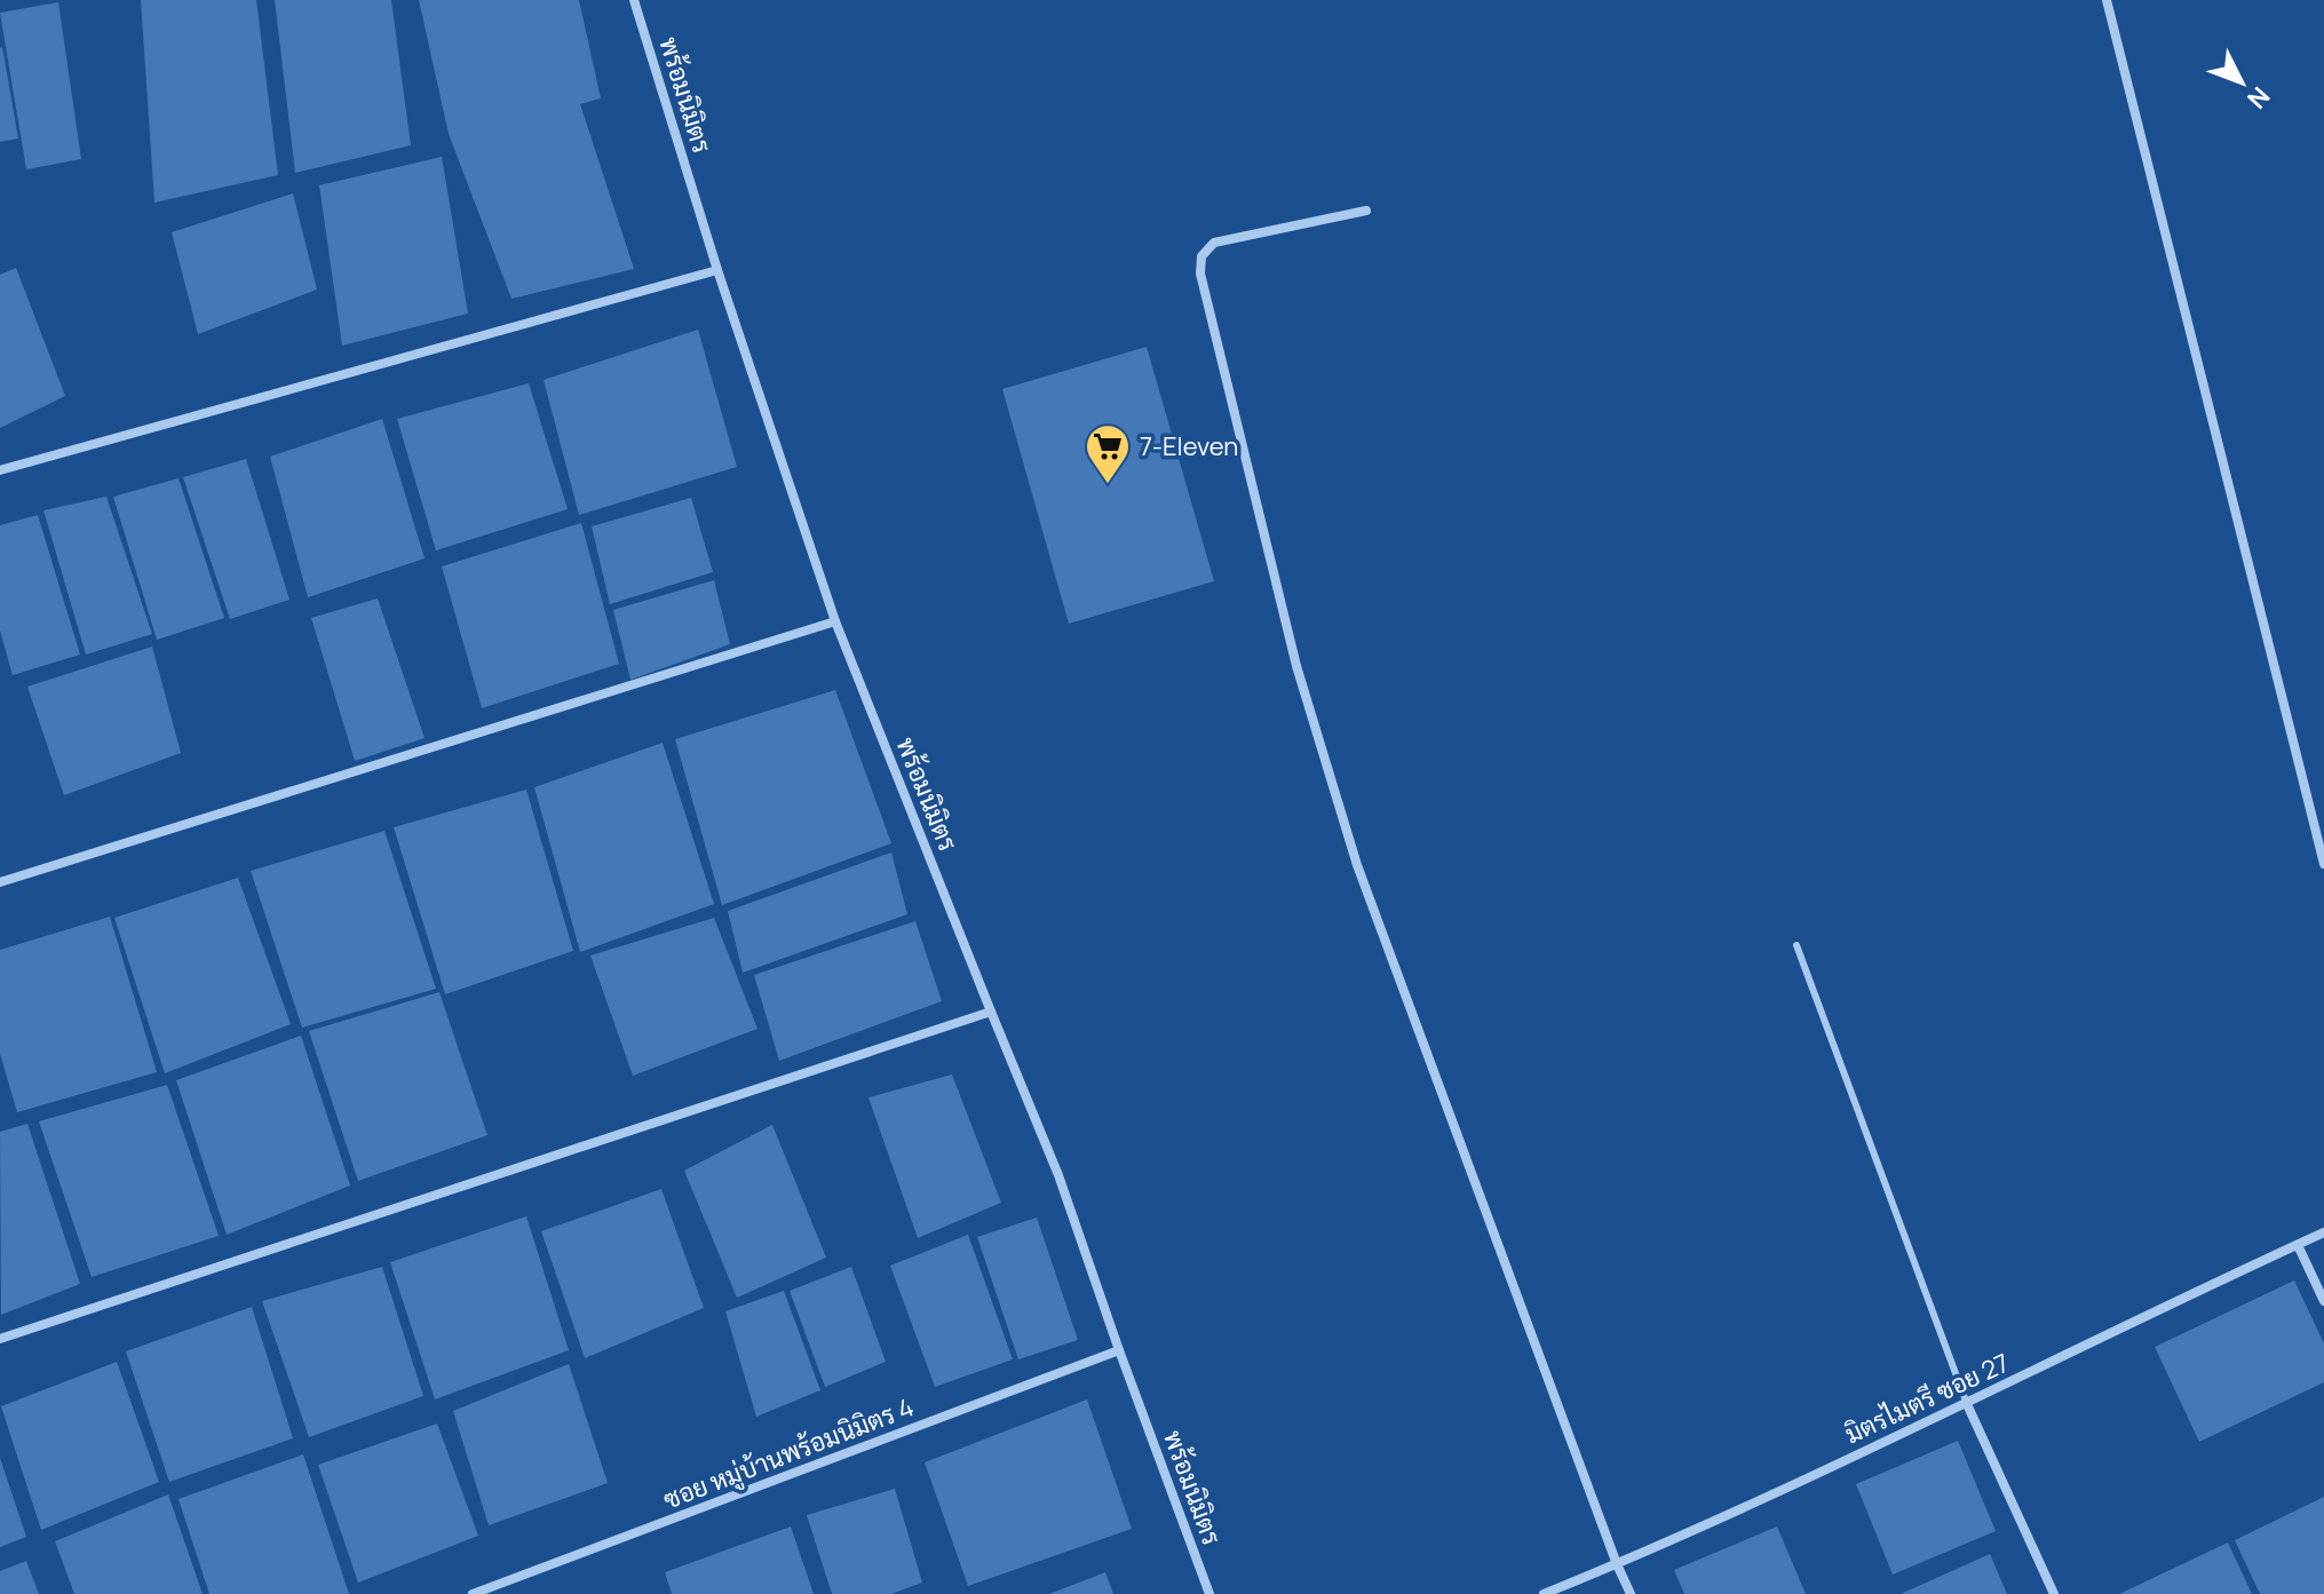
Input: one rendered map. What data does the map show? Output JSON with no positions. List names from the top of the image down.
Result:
{
  "streets": {
    "street": ["พร้อมนิมิตร", "มิตรไมตรี ซอย 27", "ซอย หมู่บ้านพร้อมนิมิตร 4"]
  },
  "crossings": [
    ["พร้อมนิมิตร", "ซอย หมู่บ้านพร้อมนิมิตร 4"]
  ],
  "places": {
    "supermarket": ["7-Eleven"]
  },
  "north": "bottom right"
}
